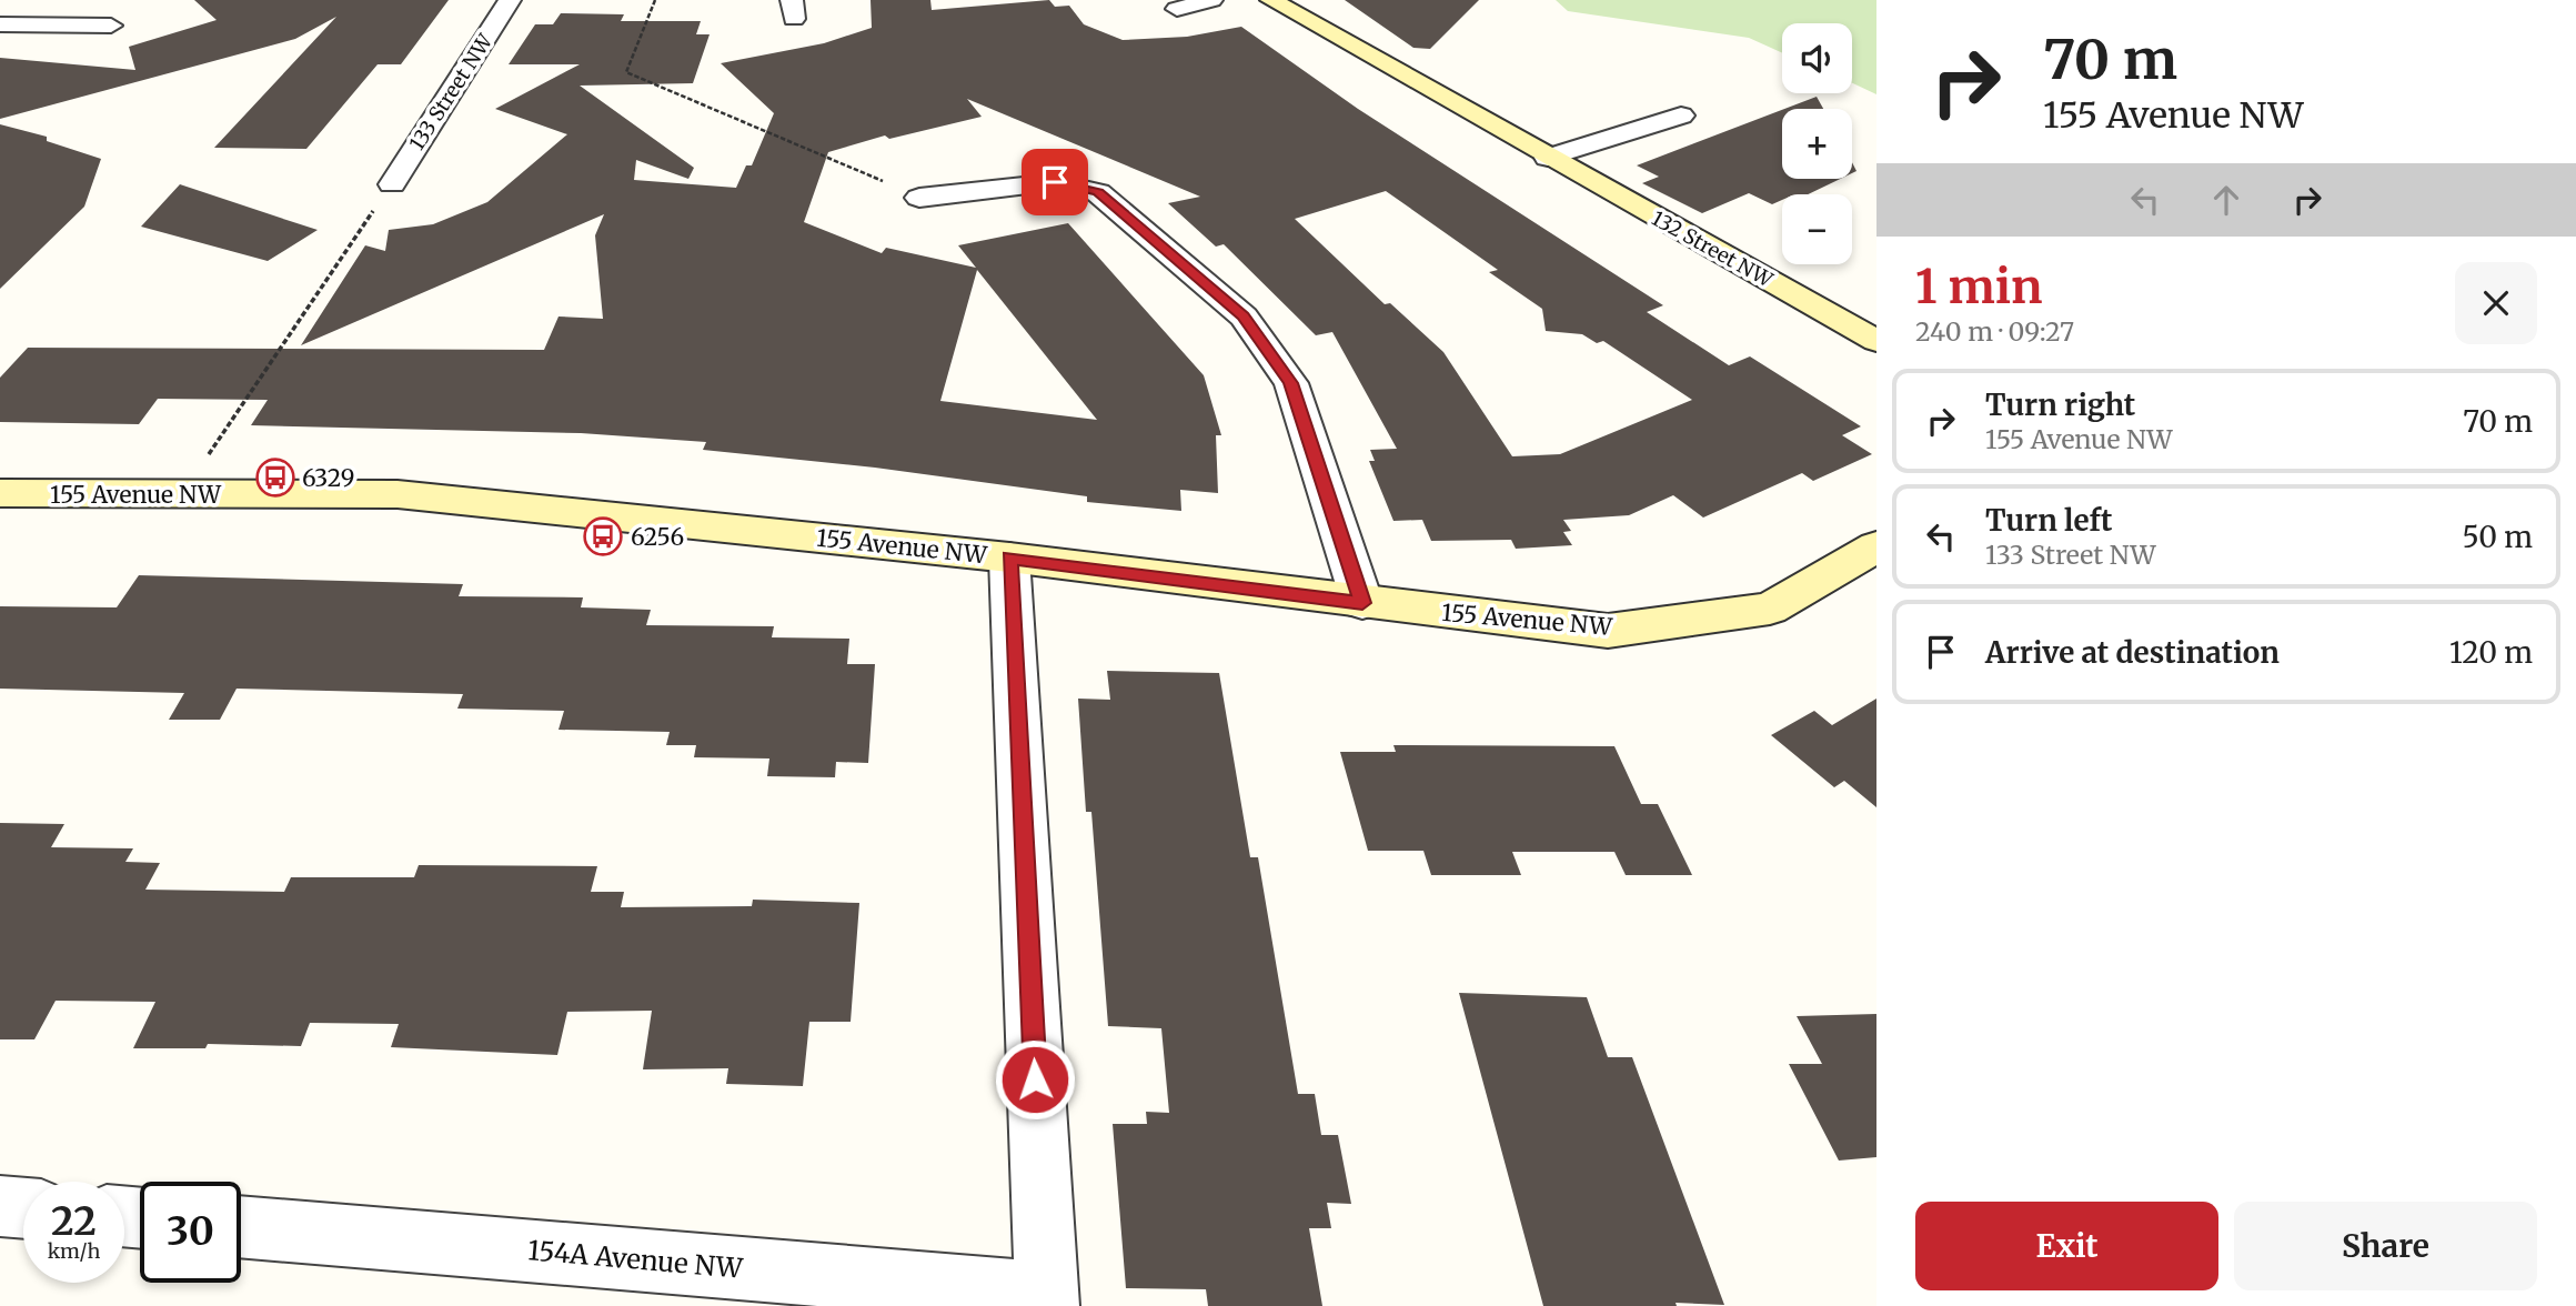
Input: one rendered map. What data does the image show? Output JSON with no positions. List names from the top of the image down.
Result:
{
  "streets": {
    "street": [
      "133 Street NW",
      "132 Street NW",
      "155 Avenue NW",
      "154A Avenue NW"
    ]
  },
  "places": {
    "bus stop": ["6329", "6256"]
  },
  "page": {
    "turn": ["70 m", "155 Avenue NW"],
    "map_buttons": ["+", "−"],
    "heading": ["1 min", "240 m · 09:27"],
    "list": [
      {
        "name": "Turn right",
        "note": "155 Avenue NW",
        "value": "70 m"
      },
      {
        "name": "Turn left",
        "note": "133 Street NW",
        "value": "50 m"
      },
      {
        "name": "Arrive at destination",
        "value": "120 m"
      }
    ],
    "speed": "22 km/h",
    "limit": "30",
    "buttons": ["Exit", "Share"]
  }
}
